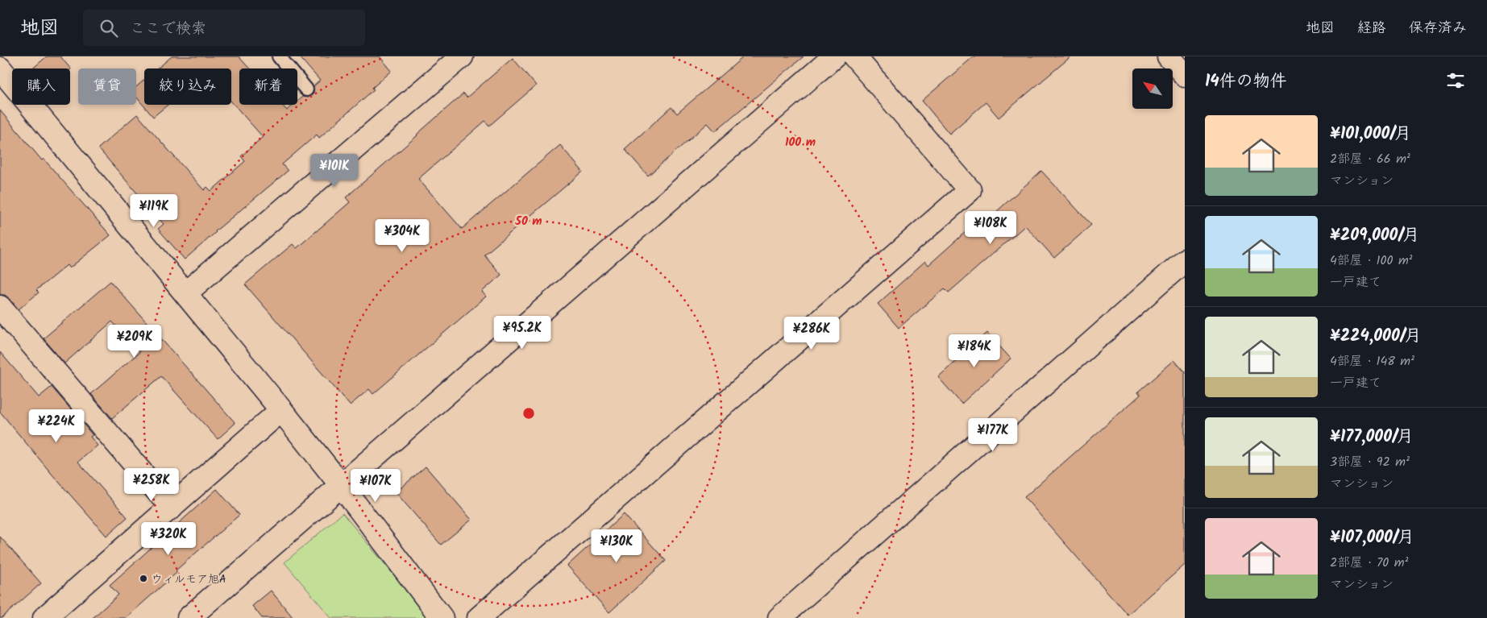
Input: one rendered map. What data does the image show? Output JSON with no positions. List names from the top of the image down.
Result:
{
  "places": ["ウィルモア旭A"],
  "north": "top left",
  "page": {
    "header": "地図",
    "search": "ここで検索",
    "nav": ["地図", "経路", "保存済み"],
    "heading": "14件の物件",
    "chip": [
      "購入",
      "賃貸",
      "絞り込み",
      "新着"
    ],
    "list": [
      {
        "name": "¥101,000/月",
        "note": "2部屋 · 66 m² · マンション"
      },
      {
        "name": "¥209,000/月",
        "note": "4部屋 · 100 m² · 一戸建て"
      },
      {
        "name": "¥224,000/月",
        "note": "4部屋 · 148 m² · 一戸建て"
      },
      {
        "name": "¥177,000/月",
        "note": "3部屋 · 92 m² · マンション"
      },
      {
        "name": "¥107,000/月",
        "note": "2部屋 · 70 m² · マンション"
      }
    ],
    "price": [
      "¥101K",
      "¥119K",
      "¥108K",
      "¥304K",
      "¥95.2K",
      "¥286K",
      "¥209K",
      "¥184K",
      "¥224K",
      "¥177K",
      "¥258K",
      "¥107K",
      "¥320K",
      "¥130K"
    ]
  },
  "rings": ["100 m", "50 m"]
}
